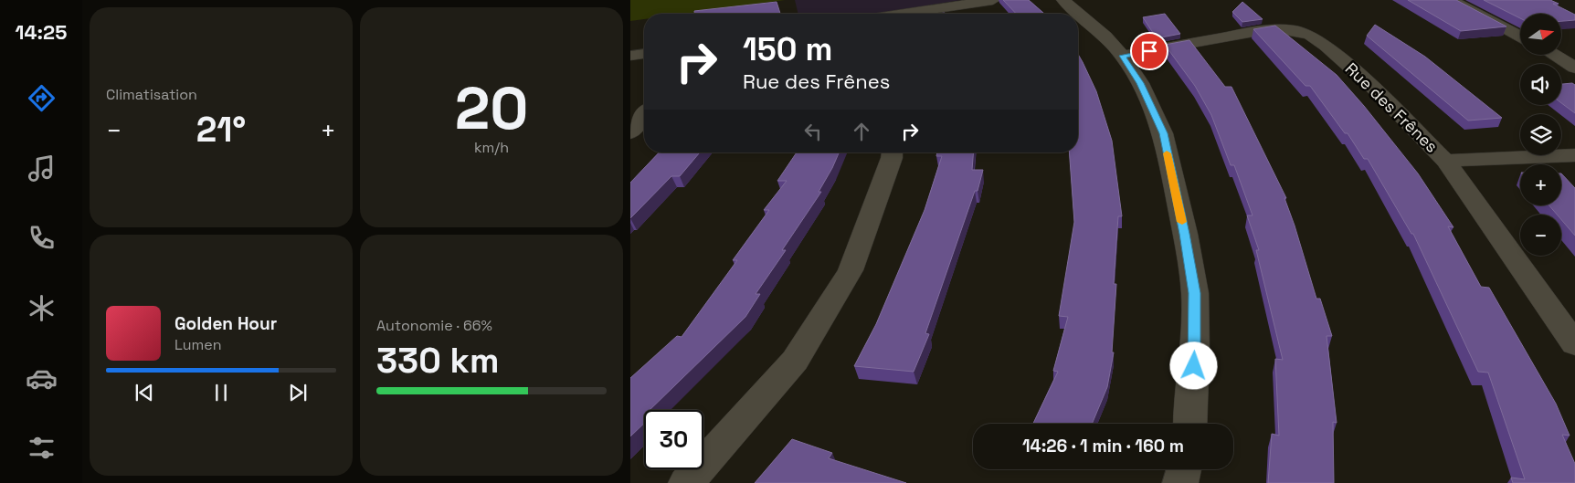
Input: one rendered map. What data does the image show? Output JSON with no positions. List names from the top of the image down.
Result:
{
  "streets": {
    "street": ["Rue des Frênes"]
  },
  "north": "right",
  "page": {
    "tabs": "14:25",
    "tile": [
      "Climatisation",
      ["20", "km/h"],
      ["Autonomie · 66%", "330 km"]
    ],
    "map_buttons": ["+", "−"],
    "turn": ["150 m", "Rue des Frênes"],
    "heat": ["−", "21°", "+"],
    "song": ["Golden Hour", "Lumen"],
    "limit": "30",
    "trip": "14:26 · 1 min · 160 m"
  }
}
